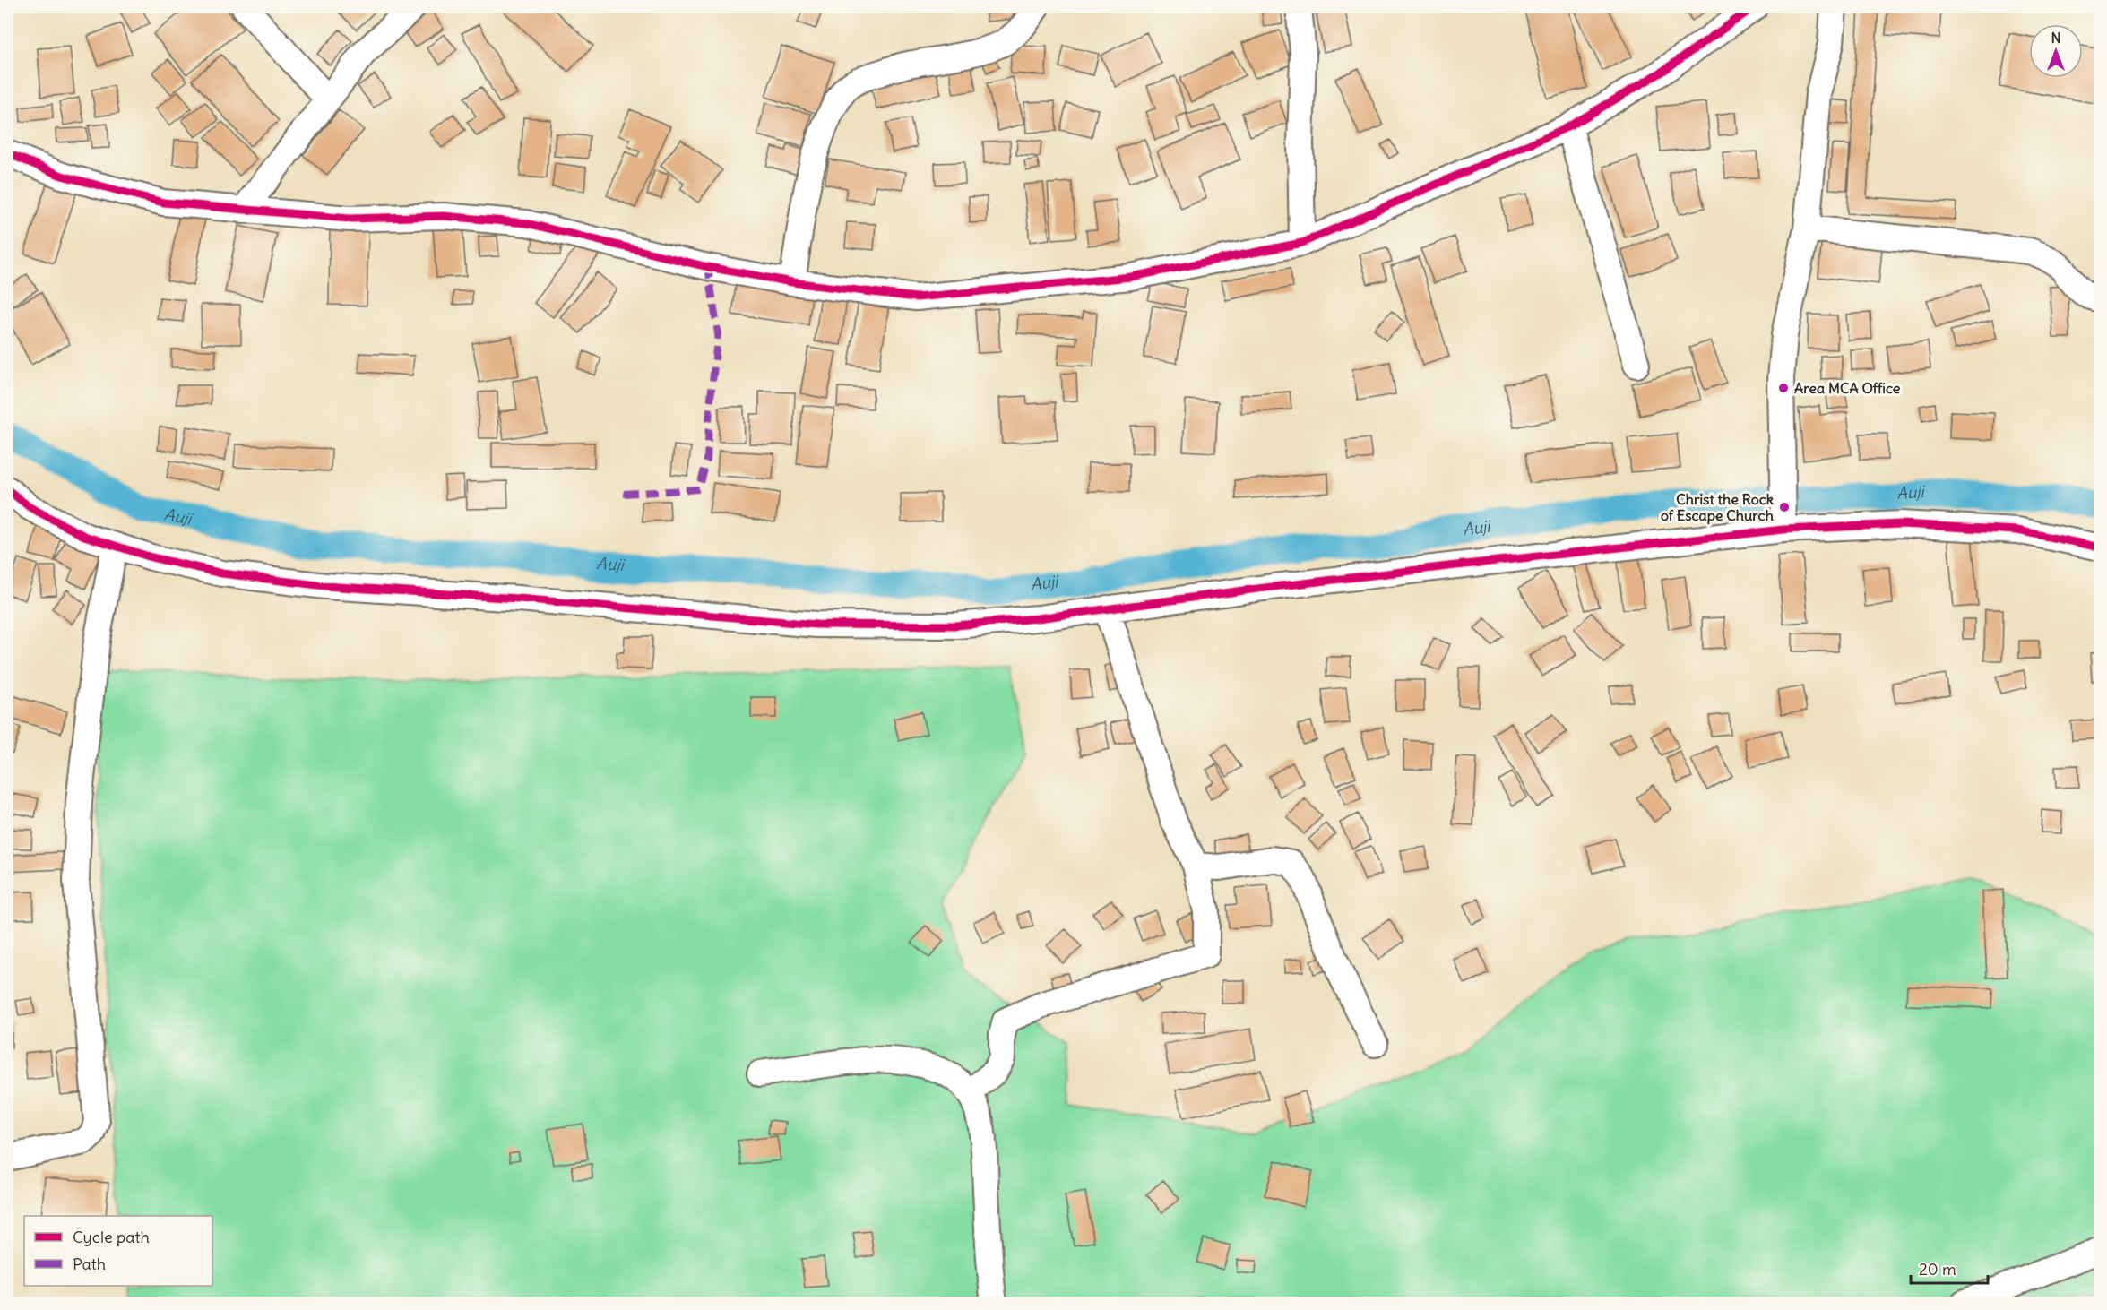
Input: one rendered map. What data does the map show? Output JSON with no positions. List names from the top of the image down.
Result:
{
  "water": ["Auji"],
  "places": ["Area MCA Office", "Christ the Rock of Escape Church"],
  "legend": ["Cycle path", "Path"],
  "scale_bar": "20 m",
  "north": "top"
}
